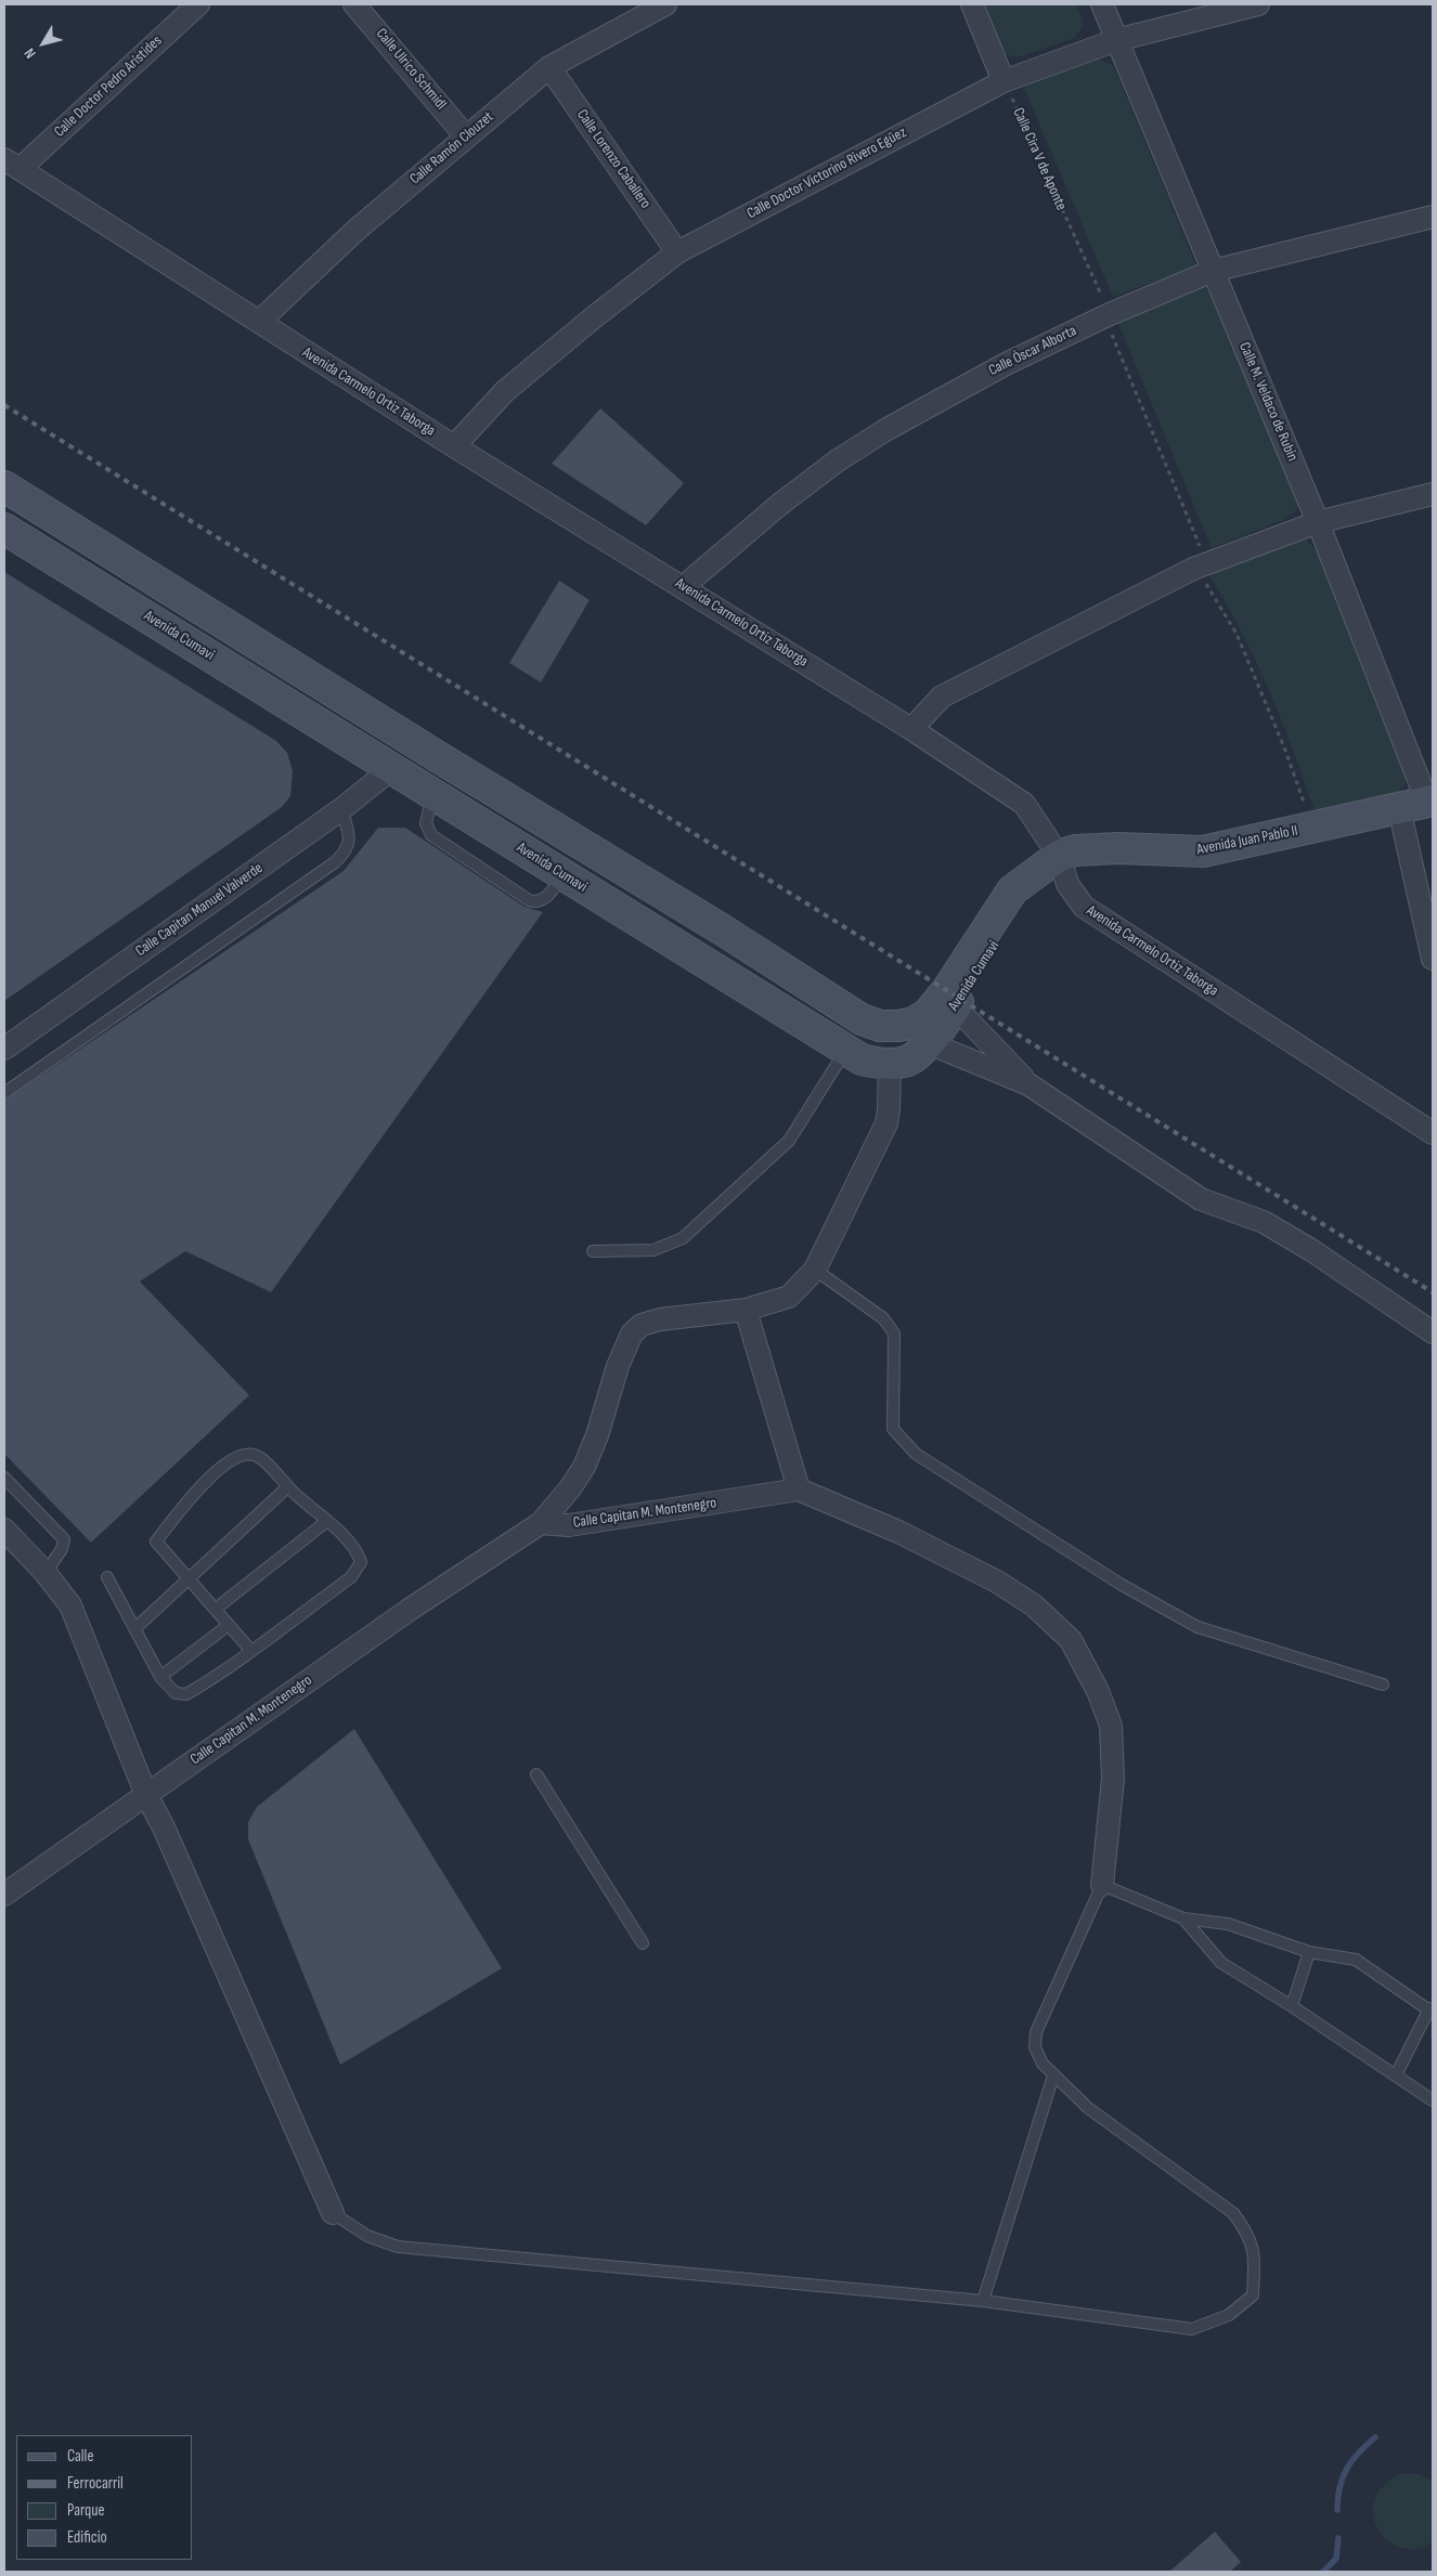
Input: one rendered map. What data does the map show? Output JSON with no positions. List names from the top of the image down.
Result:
{
  "streets": {
    "street": [
      "Calle Ulrico Schmidl",
      "Calle Doctor Pedro Arístides",
      "Calle Ramón Clouzet",
      "Calle Lorenzo Caballero",
      "Calle Doctor Victorino Rivero Egüez",
      "Calle Óscar Alborta",
      "Avenida Carmelo Ortiz Taborga",
      "Calle M. Veldaco de Rubin",
      "Avenida Cumavi",
      "Avenida Juan Pablo II",
      "Calle Capitan Manuel Valverde",
      "Calle Capitan M. Montenegro"
    ],
    "path": ["Calle Cira V de Aponte"]
  },
  "crossings": [
    ["Calle Ulrico Schmidl", "Calle Ramón Clouzet"],
    ["Calle Doctor Pedro Arístides", "Avenida Carmelo Ortiz Taborga"],
    ["Calle Ramón Clouzet", "Calle Lorenzo Caballero"],
    ["Calle Ramón Clouzet", "Avenida Carmelo Ortiz Taborga"],
    ["Calle Lorenzo Caballero", "Calle Doctor Victorino Rivero Egüez"],
    ["Calle Cira V de Aponte", "Calle Doctor Victorino Rivero Egüez"],
    ["Calle Cira V de Aponte", "Calle Óscar Alborta"],
    ["Calle Cira V de Aponte", "Avenida Juan Pablo II"],
    ["Calle Doctor Victorino Rivero Egüez", "Avenida Carmelo Ortiz Taborga"],
    ["Calle Doctor Victorino Rivero Egüez", "Calle M. Veldaco de Rubin"],
    ["Calle Óscar Alborta", "Avenida Carmelo Ortiz Taborga"],
    ["Calle Óscar Alborta", "Calle M. Veldaco de Rubin"],
    ["Avenida Carmelo Ortiz Taborga", "Avenida Cumavi"],
    ["Avenida Carmelo Ortiz Taborga", "Avenida Juan Pablo II"],
    ["Calle M. Veldaco de Rubin", "Avenida Juan Pablo II"],
    ["Avenida Cumavi", "Avenida Juan Pablo II"],
    ["Avenida Cumavi", "Calle Capitan Manuel Valverde"]
  ],
  "legend": [
    "Calle",
    "Ferrocarril",
    "Parque",
    "Edificio"
  ],
  "north": "bottom left"
}
